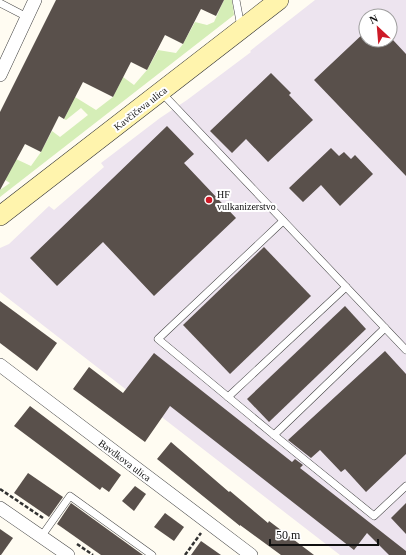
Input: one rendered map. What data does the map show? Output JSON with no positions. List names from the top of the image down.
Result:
{
  "streets": {
    "street": ["Kavčičeva ulica", "Bavdkova ulica"]
  },
  "places": ["HF vulkanizerstvo"],
  "scale_bar": "50 m",
  "north": "top left"
}
